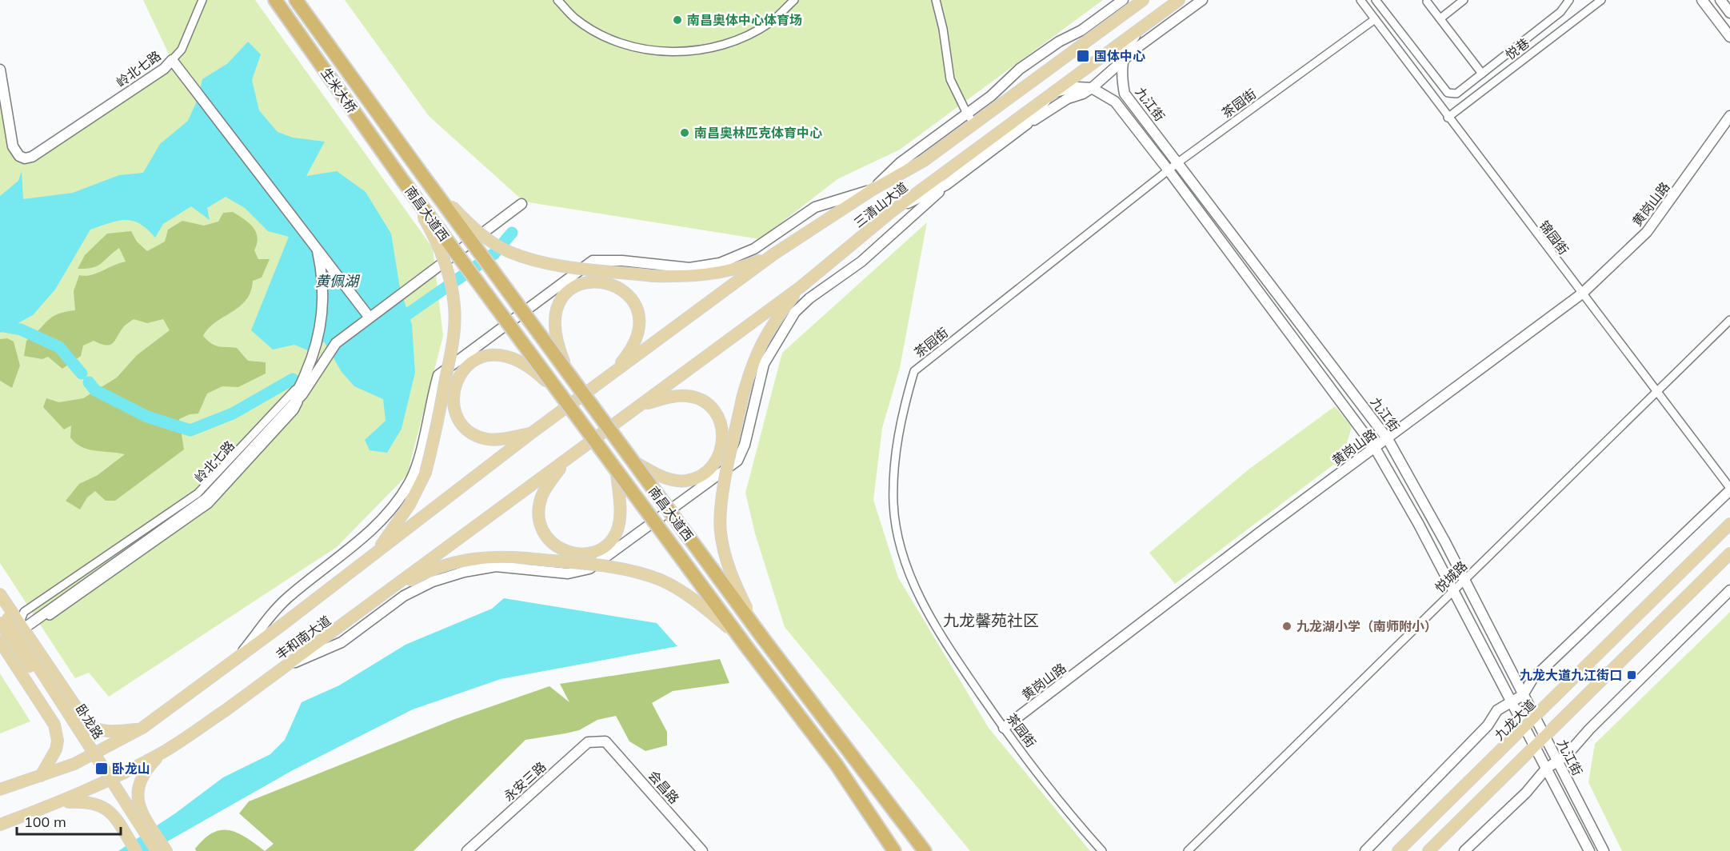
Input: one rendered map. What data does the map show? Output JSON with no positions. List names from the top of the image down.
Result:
{
  "streets": {
    "highway": ["生米大桥", "南昌大道西"],
    "main road": [
      "三清山大道",
      "丰和南大道",
      "九龙大道",
      "卧龙路"
    ],
    "street": [
      "悦巷",
      "岭北七路",
      "茶园街",
      "九江街",
      "黄岗山路",
      "锦园街",
      "悦城路",
      "永安三路",
      "会昌路"
    ]
  },
  "crossings": [
    ["悦巷", "锦园街"],
    ["生米大桥", "南昌大道西"],
    ["茶园街", "九江街"],
    ["茶园街", "黄岗山路"],
    ["茶园街", "锦园街"],
    ["九江街", "黄岗山路"],
    ["九江街", "三清山大道"],
    ["九江街", "悦城路"],
    ["九江街", "九龙大道"],
    ["黄岗山路", "锦园街"],
    ["三清山大道", "丰和南大道"],
    ["锦园街", "悦城路"],
    ["丰和南大道", "卧龙路"],
    ["永安三路", "会昌路"]
  ],
  "districts": ["九龙馨苑社区"],
  "water": ["黄佩湖"],
  "places": {
    "other": ["南昌奥体中心体育场", "南昌奥林匹克体育中心", "九龙湖小学（南师附小）"],
    "transit": ["国体中心", "九龙大道九江街口", "卧龙山"]
  },
  "scale_bar": "100 m"
}
